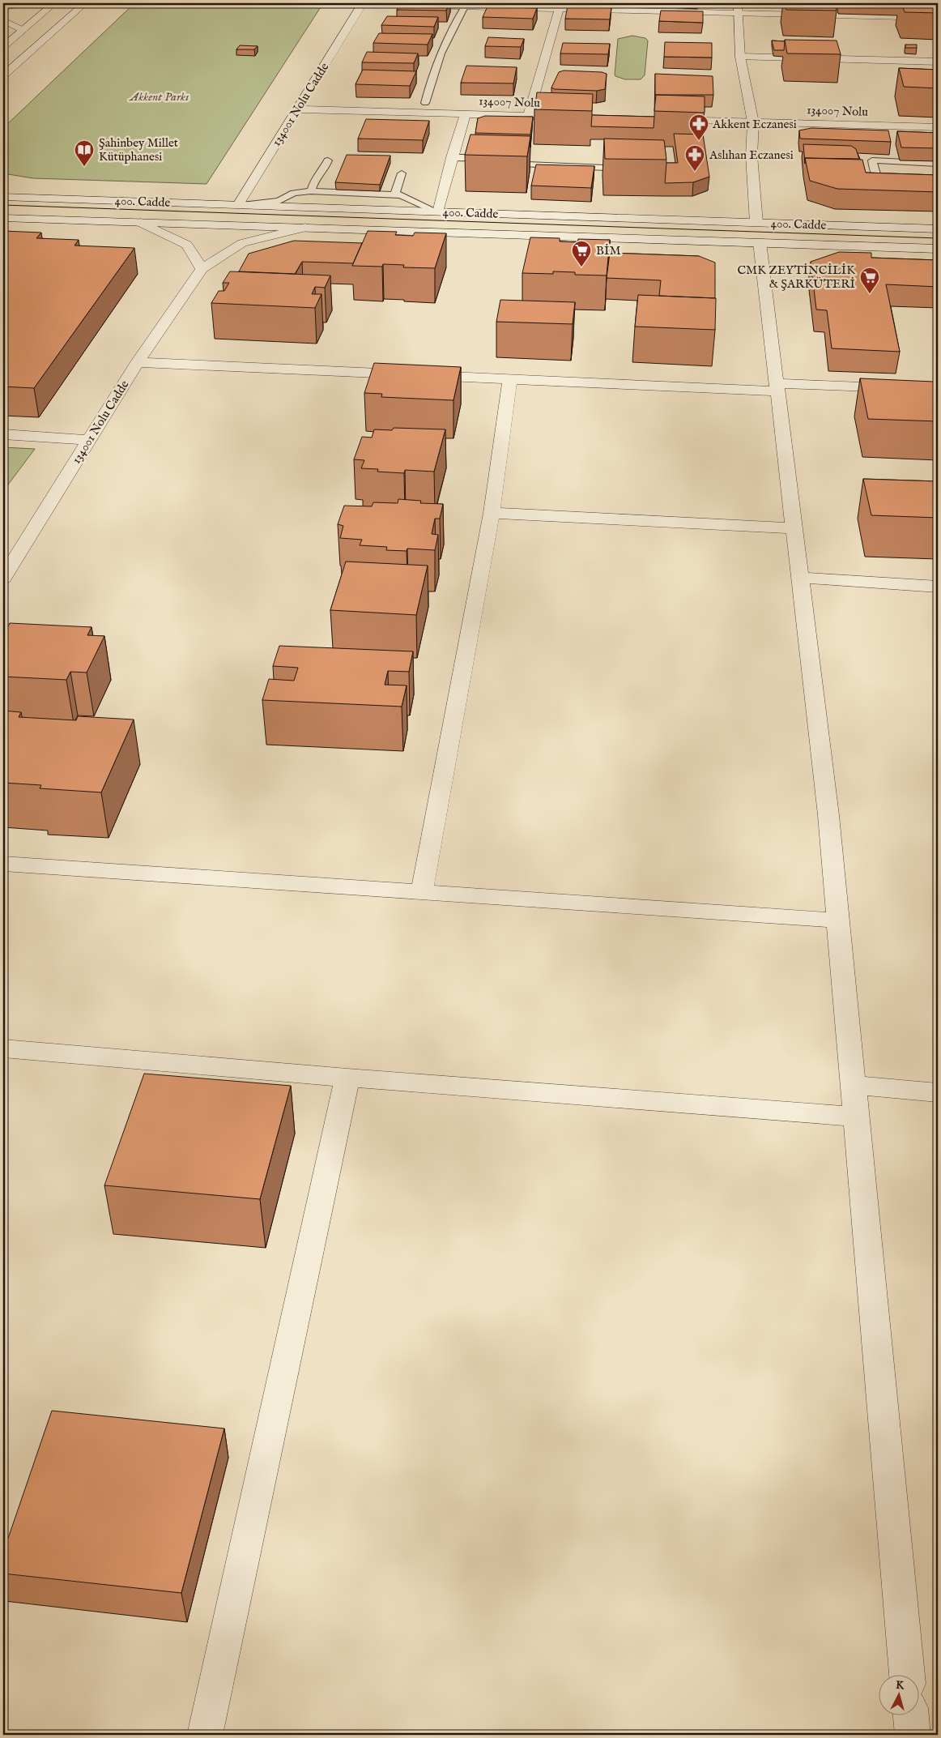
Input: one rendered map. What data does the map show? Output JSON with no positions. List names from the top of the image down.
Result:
{
  "streets": {
    "street": ["134007 Nolu", "134001 Nolu Cadde", "400. Cadde"]
  },
  "crossings": [
    ["134007 Nolu", "134001 Nolu Cadde"],
    ["134001 Nolu Cadde", "400. Cadde"]
  ],
  "parks": ["Akkent Parkı"],
  "places": {
    "pharmacy": ["Akkent Eczanesi", "Aslıhan Eczanesi"],
    "library": ["Şahinbey Millet Kütüphanesi"],
    "supermarket": ["BİM", "CMK ZEYTİNCİLİK & ŞARKÜTERİ"]
  },
  "north": "top"
}
